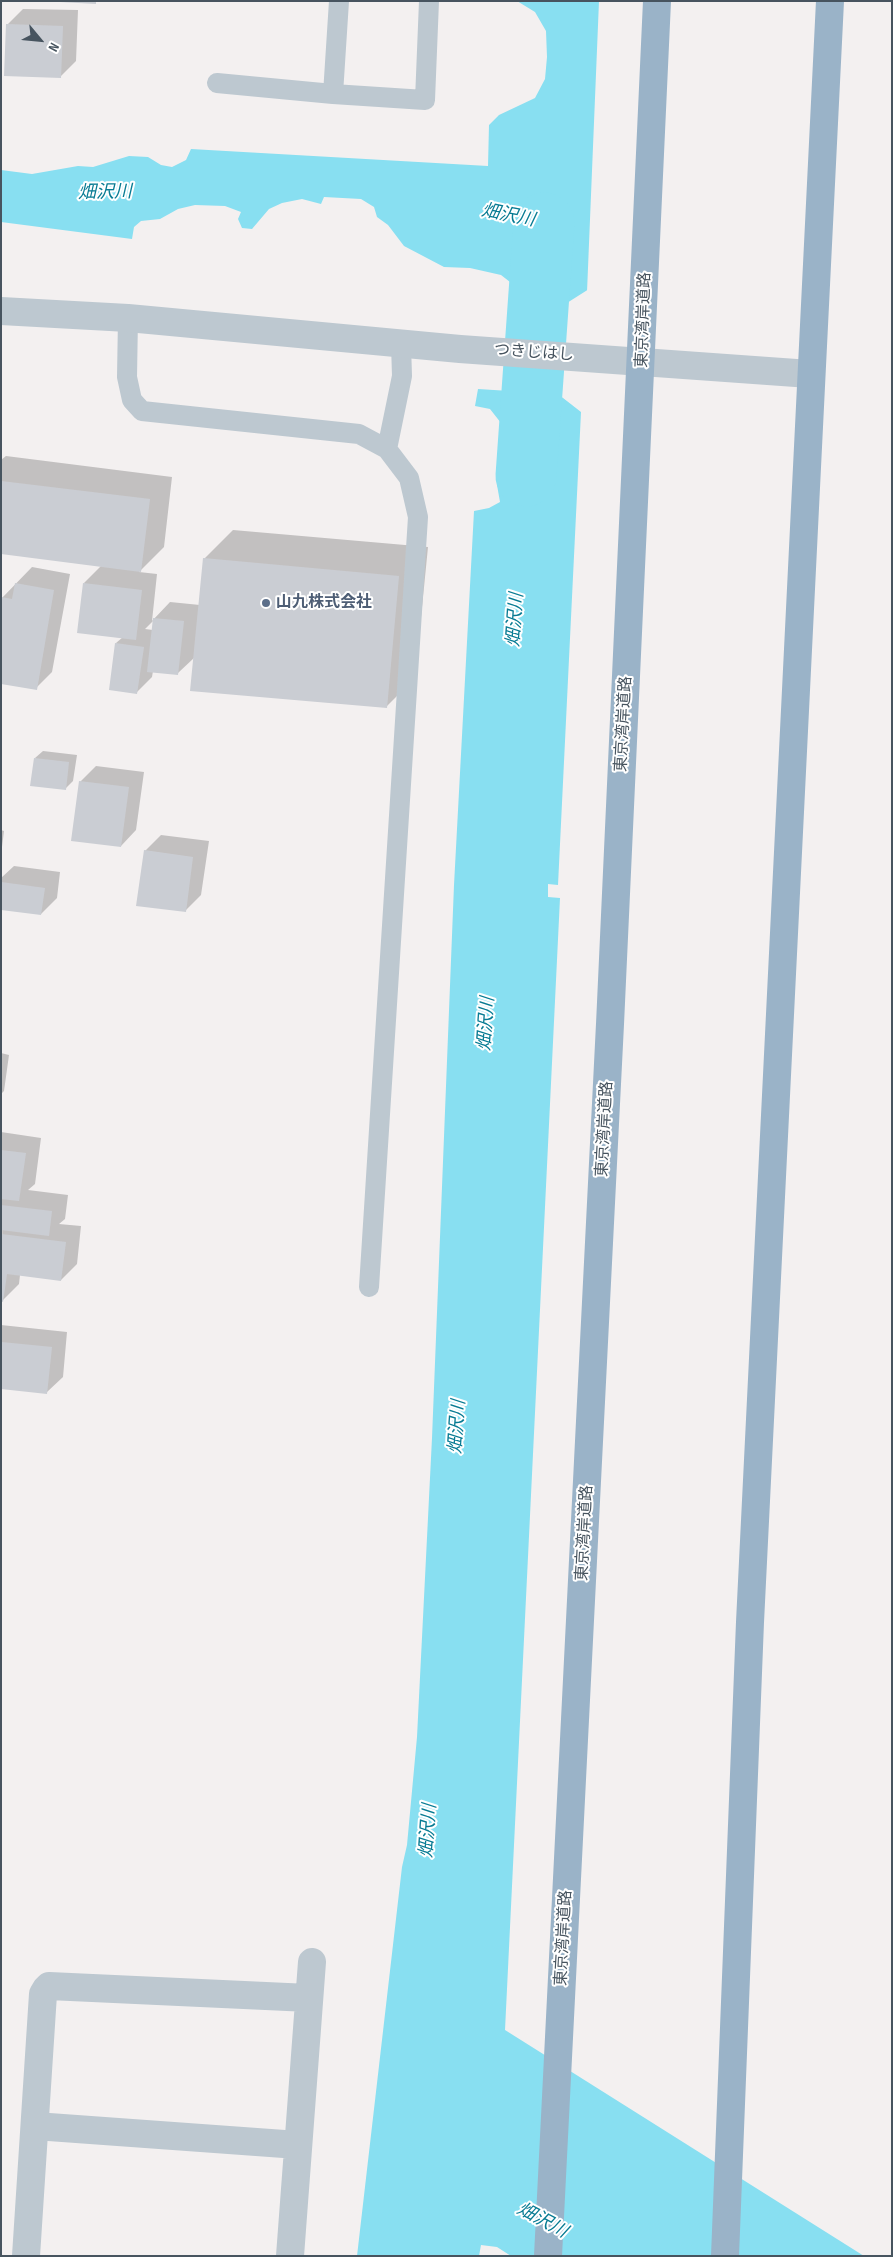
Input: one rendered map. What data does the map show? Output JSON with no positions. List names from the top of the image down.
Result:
{
  "streets": {
    "highway": ["東京湾岸道路"],
    "street": ["つきじはし"]
  },
  "crossings": [
    ["東京湾岸道路", "つきじはし"]
  ],
  "water": ["畑沢川"],
  "places": ["山九株式会社"],
  "north": "bottom right"
}
